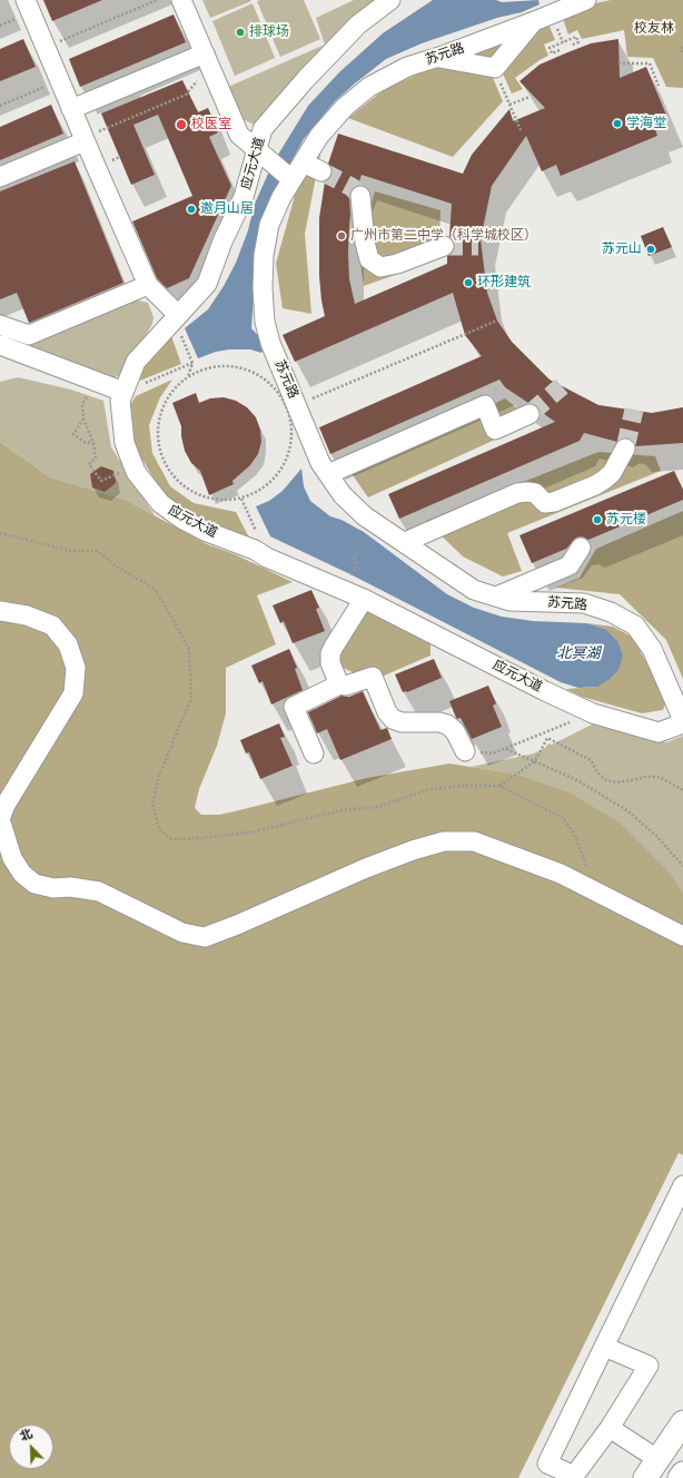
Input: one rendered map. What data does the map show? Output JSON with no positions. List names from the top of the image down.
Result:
{
  "streets": {
    "street": ["苏元路", "应元大道"]
  },
  "water": ["北冥湖"],
  "parks": ["校友林"],
  "places": [
    "排球场",
    "学海堂",
    "校医室",
    "邀月山居",
    "广州市第二中学（科学城校区）",
    "苏元山",
    "环形建筑",
    "苏元楼"
  ],
  "north": "top left"
}
